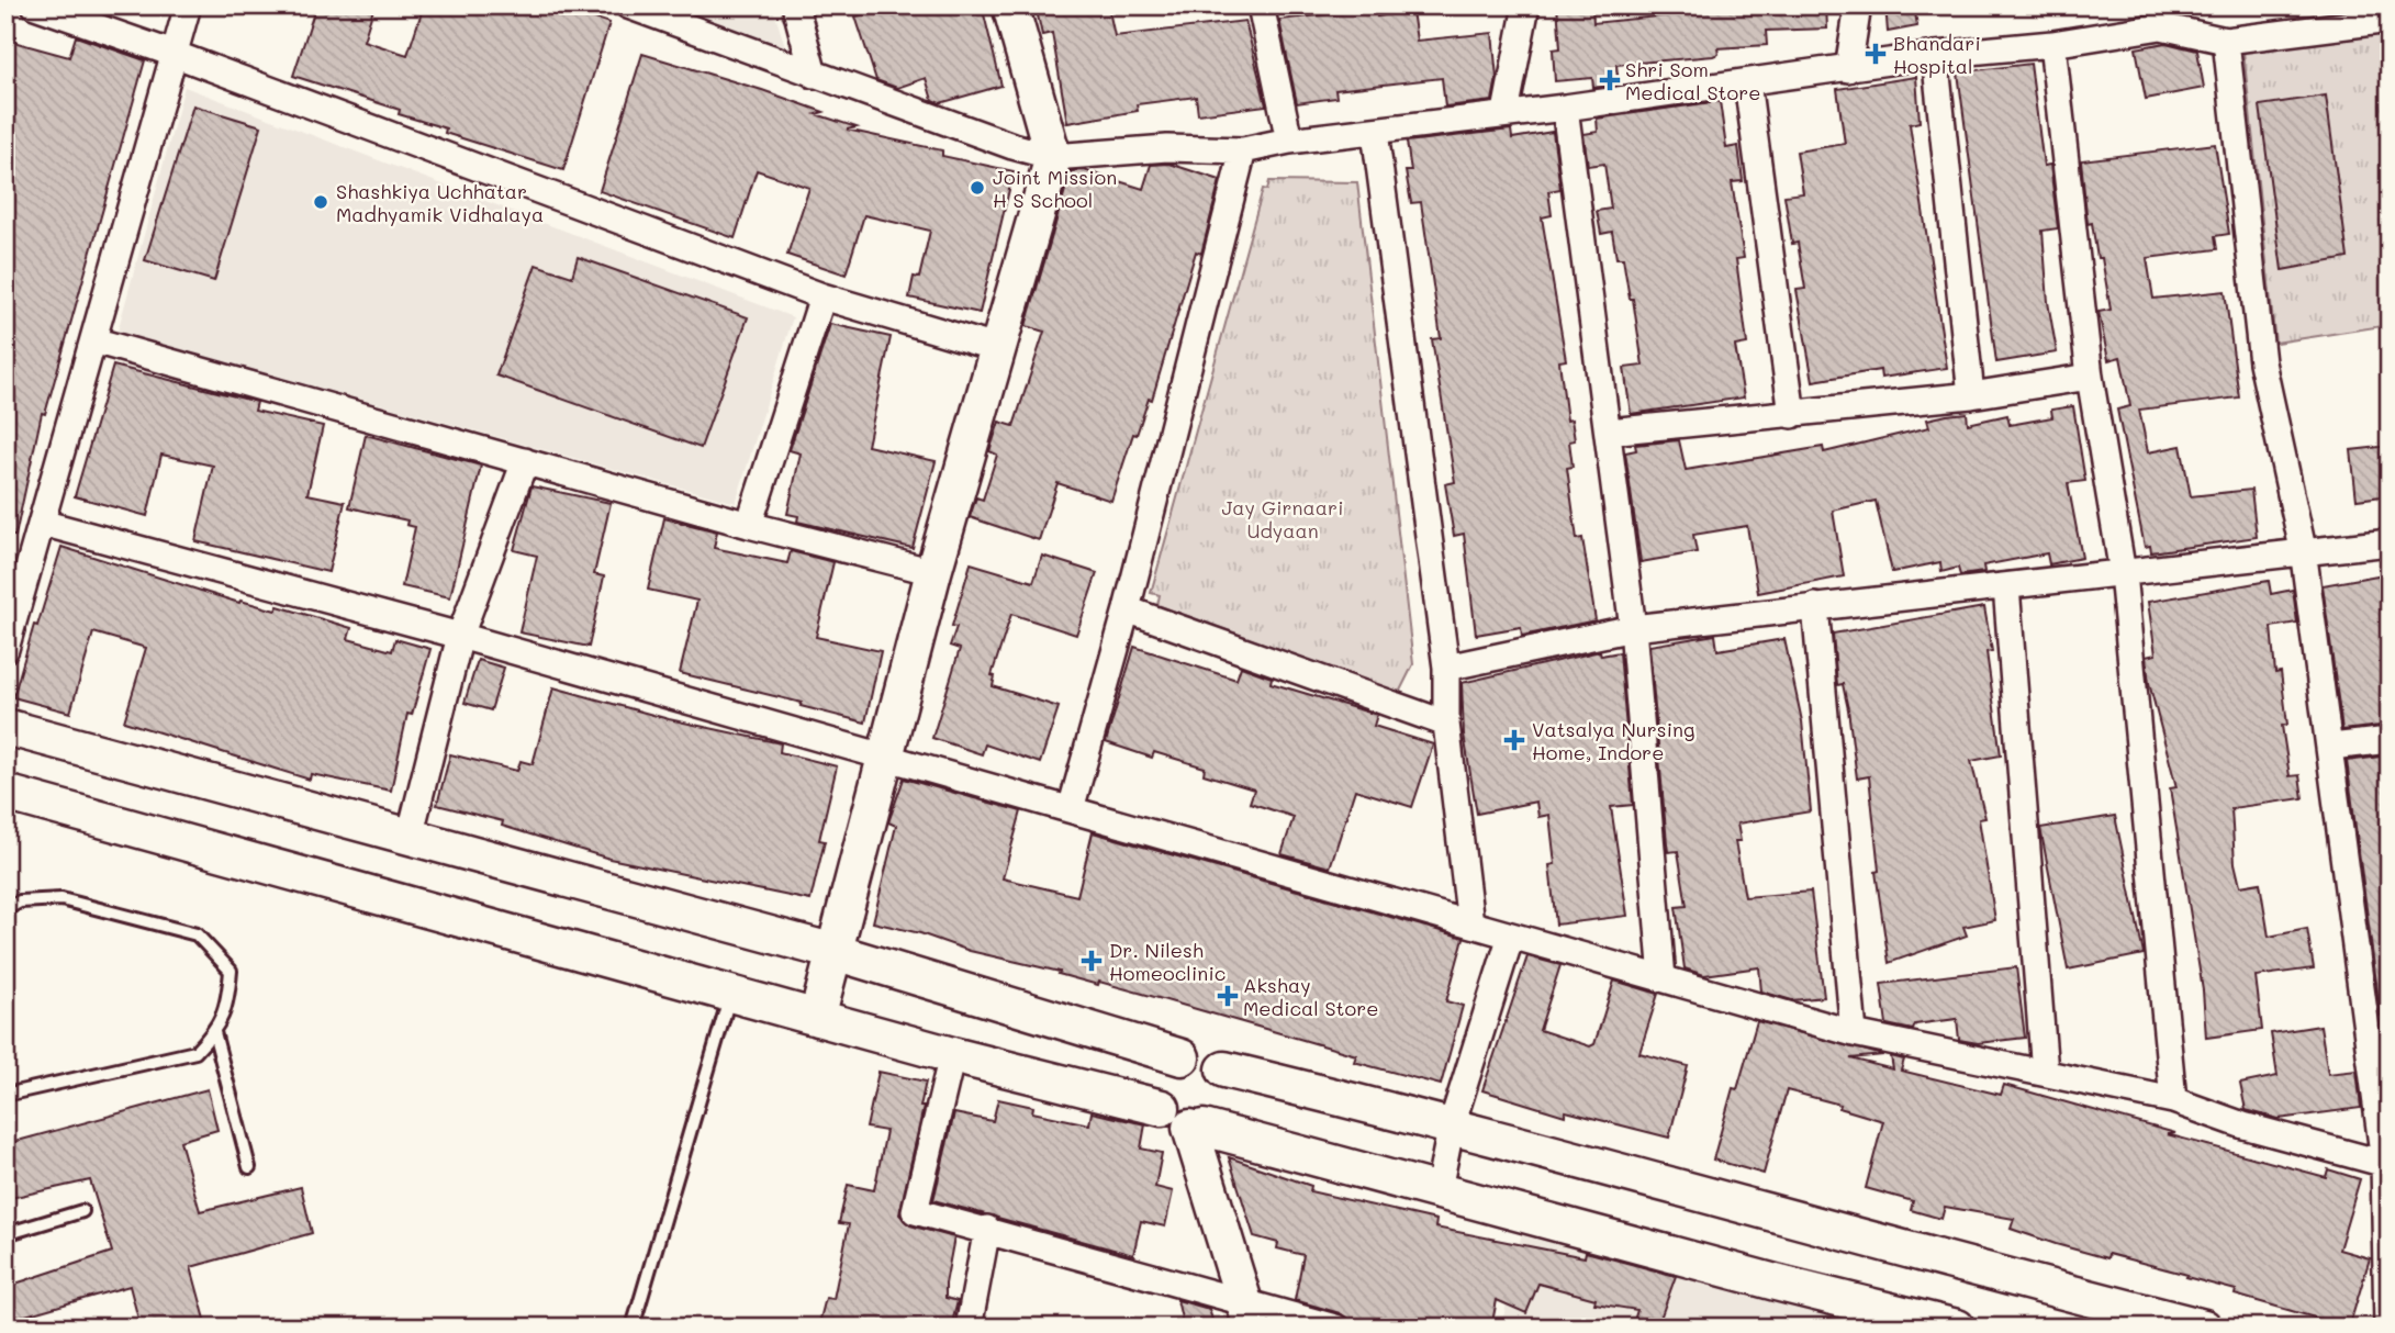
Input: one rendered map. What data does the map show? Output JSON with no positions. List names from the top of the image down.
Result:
{
  "parks": ["Jay Girnaari Udyaan"],
  "places": {
    "health": [
      "Bhandari Hospital",
      "Shri Som Medical Store",
      "Vatsalya Nursing Home, Indore",
      "Dr. Nilesh Homeoclinic",
      "Akshay Medical Store"
    ],
    "other": ["Joint Mission H S School", "Shashkiya Uchhatar Madhyamik Vidhalaya"]
  }
}
